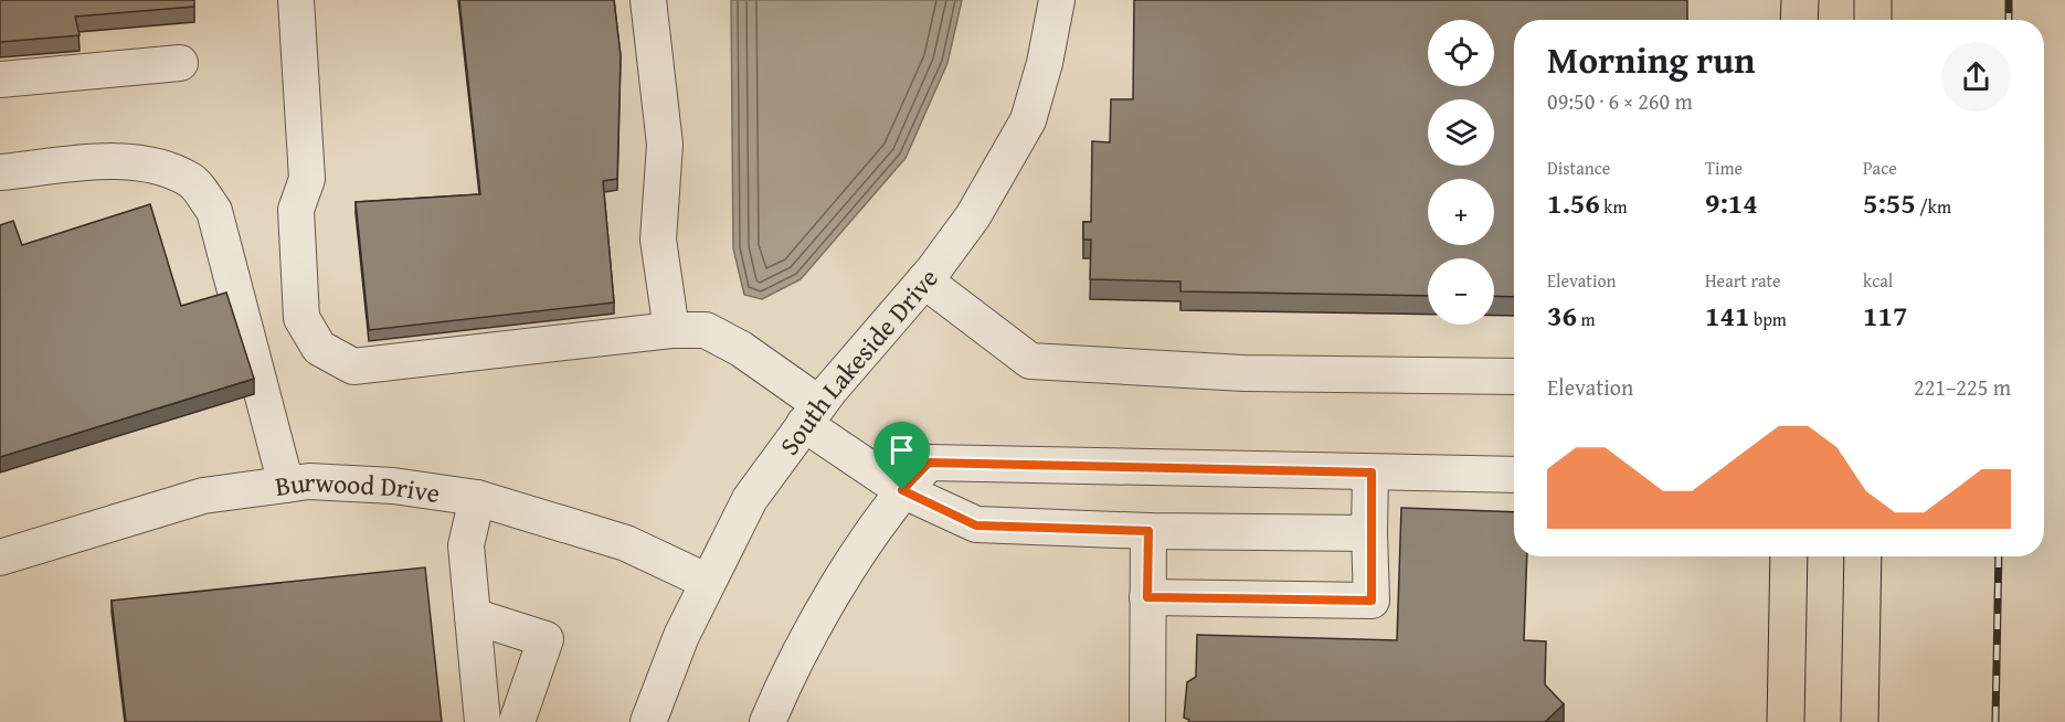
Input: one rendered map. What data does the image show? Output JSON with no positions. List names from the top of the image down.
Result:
{
  "streets": {
    "street": ["South Lakeside Drive", "Burwood Drive"]
  },
  "crossings": [
    ["South Lakeside Drive", "Burwood Drive"]
  ],
  "page": {
    "map_buttons": ["+", "−"],
    "heading": ["Morning run", "09:50 · 6 × 260 m"],
    "stats": [
      ["Distance", "1.56 km"],
      ["Time", "9:14"],
      ["Pace", "5:55 /km"],
      ["Elevation", "36 m"],
      ["Heart rate", "141 bpm"],
      ["kcal", "117"]
    ],
    "chart": ["Elevation", "221–225 m"]
  }
}
